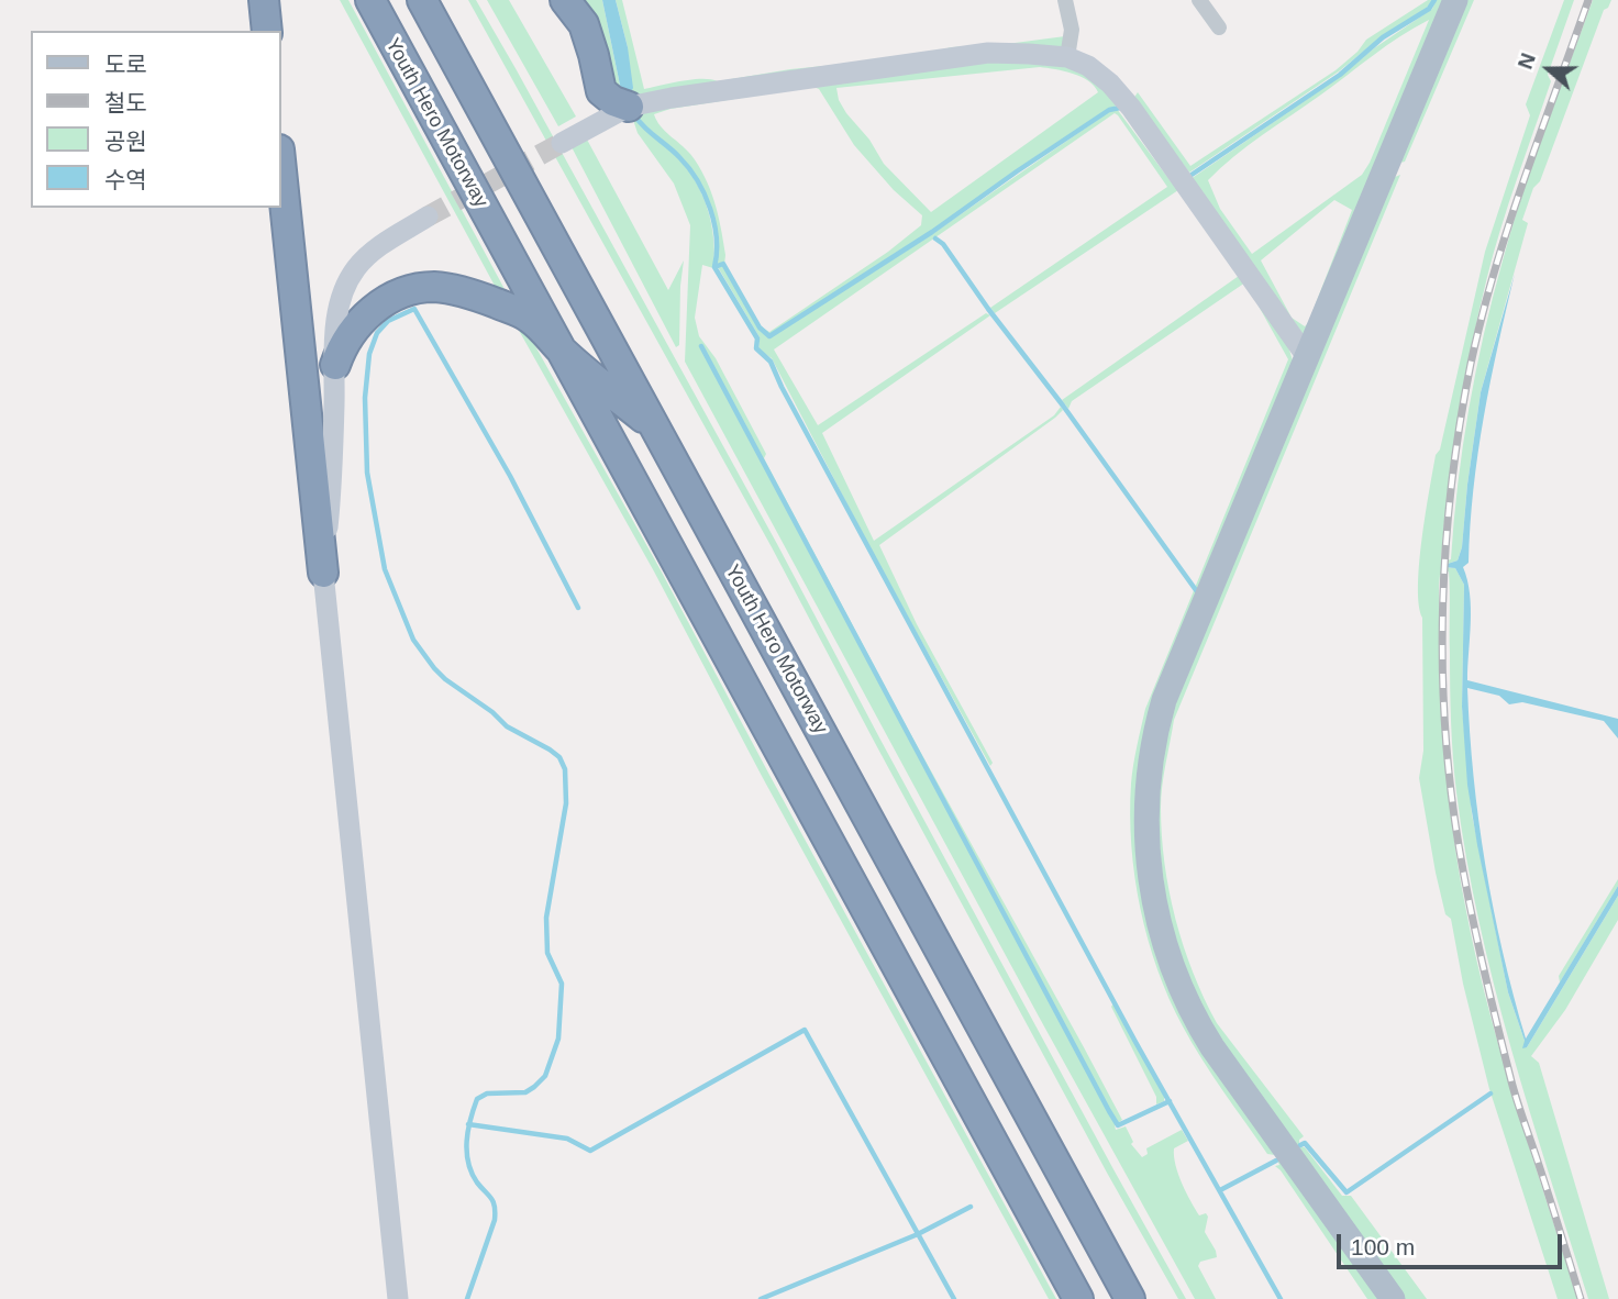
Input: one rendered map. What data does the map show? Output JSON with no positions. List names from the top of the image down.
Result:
{
  "streets": {
    "highway": ["Youth Hero Motorway"]
  },
  "legend": [
    "도로",
    "철도",
    "공원",
    "수역"
  ],
  "scale_bar": "100 m",
  "north": "left"
}
